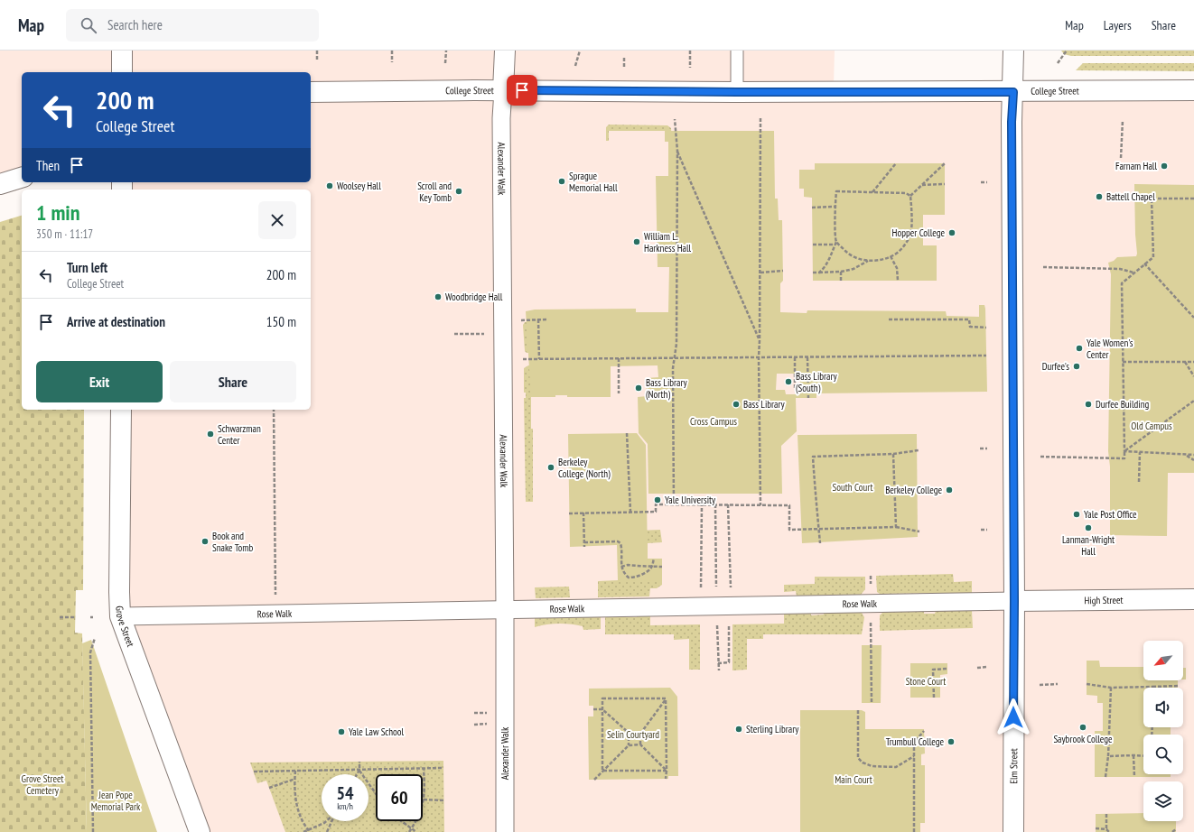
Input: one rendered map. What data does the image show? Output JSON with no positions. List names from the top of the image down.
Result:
{
  "streets": {
    "main road": [
      "College Street",
      "High Street",
      "Grove Street",
      "Elm Street"
    ],
    "street": ["Alexander Walk", "Rose Walk"]
  },
  "crossings": [
    ["College Street", "Alexander Walk"],
    ["College Street", "Elm Street"],
    ["Alexander Walk", "Rose Walk"],
    ["High Street", "Rose Walk"],
    ["High Street", "Elm Street"],
    ["Rose Walk", "Grove Street"],
    ["Rose Walk", "Elm Street"]
  ],
  "parks": [
    "Cross Campus",
    "Old Campus",
    "South Court",
    "Stone Court",
    "Selin Courtyard",
    "Grove Street Cemetery",
    "Main Court",
    "Jean Pope Memorial Park"
  ],
  "places": [
    "Farnam Hall",
    "Sprague Memorial Hall",
    "Woolsey Hall",
    "Scroll and Key Tomb",
    "Battell Chapel",
    "Hopper College",
    "William L. Harkness Hall",
    "Woodbridge Hall",
    "Yale Women's Center",
    "Durfee's",
    "Bass Library (South)",
    "Bass Library (North)",
    "Bass Library",
    "Durfee Building",
    "Schwarzman Center",
    "Berkeley College (North)",
    "Berkeley College",
    "Yale University",
    "Yale Post Office",
    "Lanman-Wright Hall",
    "Book and Snake Tomb",
    "Saybrook College",
    "Sterling Library",
    "Yale Law School",
    "Trumbull College"
  ],
  "north": "bottom left",
  "page": {
    "header": "Map",
    "search": "Search here",
    "nav": ["Map", "Layers", "Share"],
    "turn": ["200 m", "College Street"],
    "then": "Then",
    "heading": ["1 min", "350 m · 11:17"],
    "list": [
      {
        "name": "Turn left",
        "note": "College Street",
        "value": "200 m"
      },
      {
        "name": "Arrive at destination",
        "value": "150 m"
      }
    ],
    "buttons": ["Exit", "Share"],
    "speed": "54 km/h",
    "limit": "60"
  }
}
